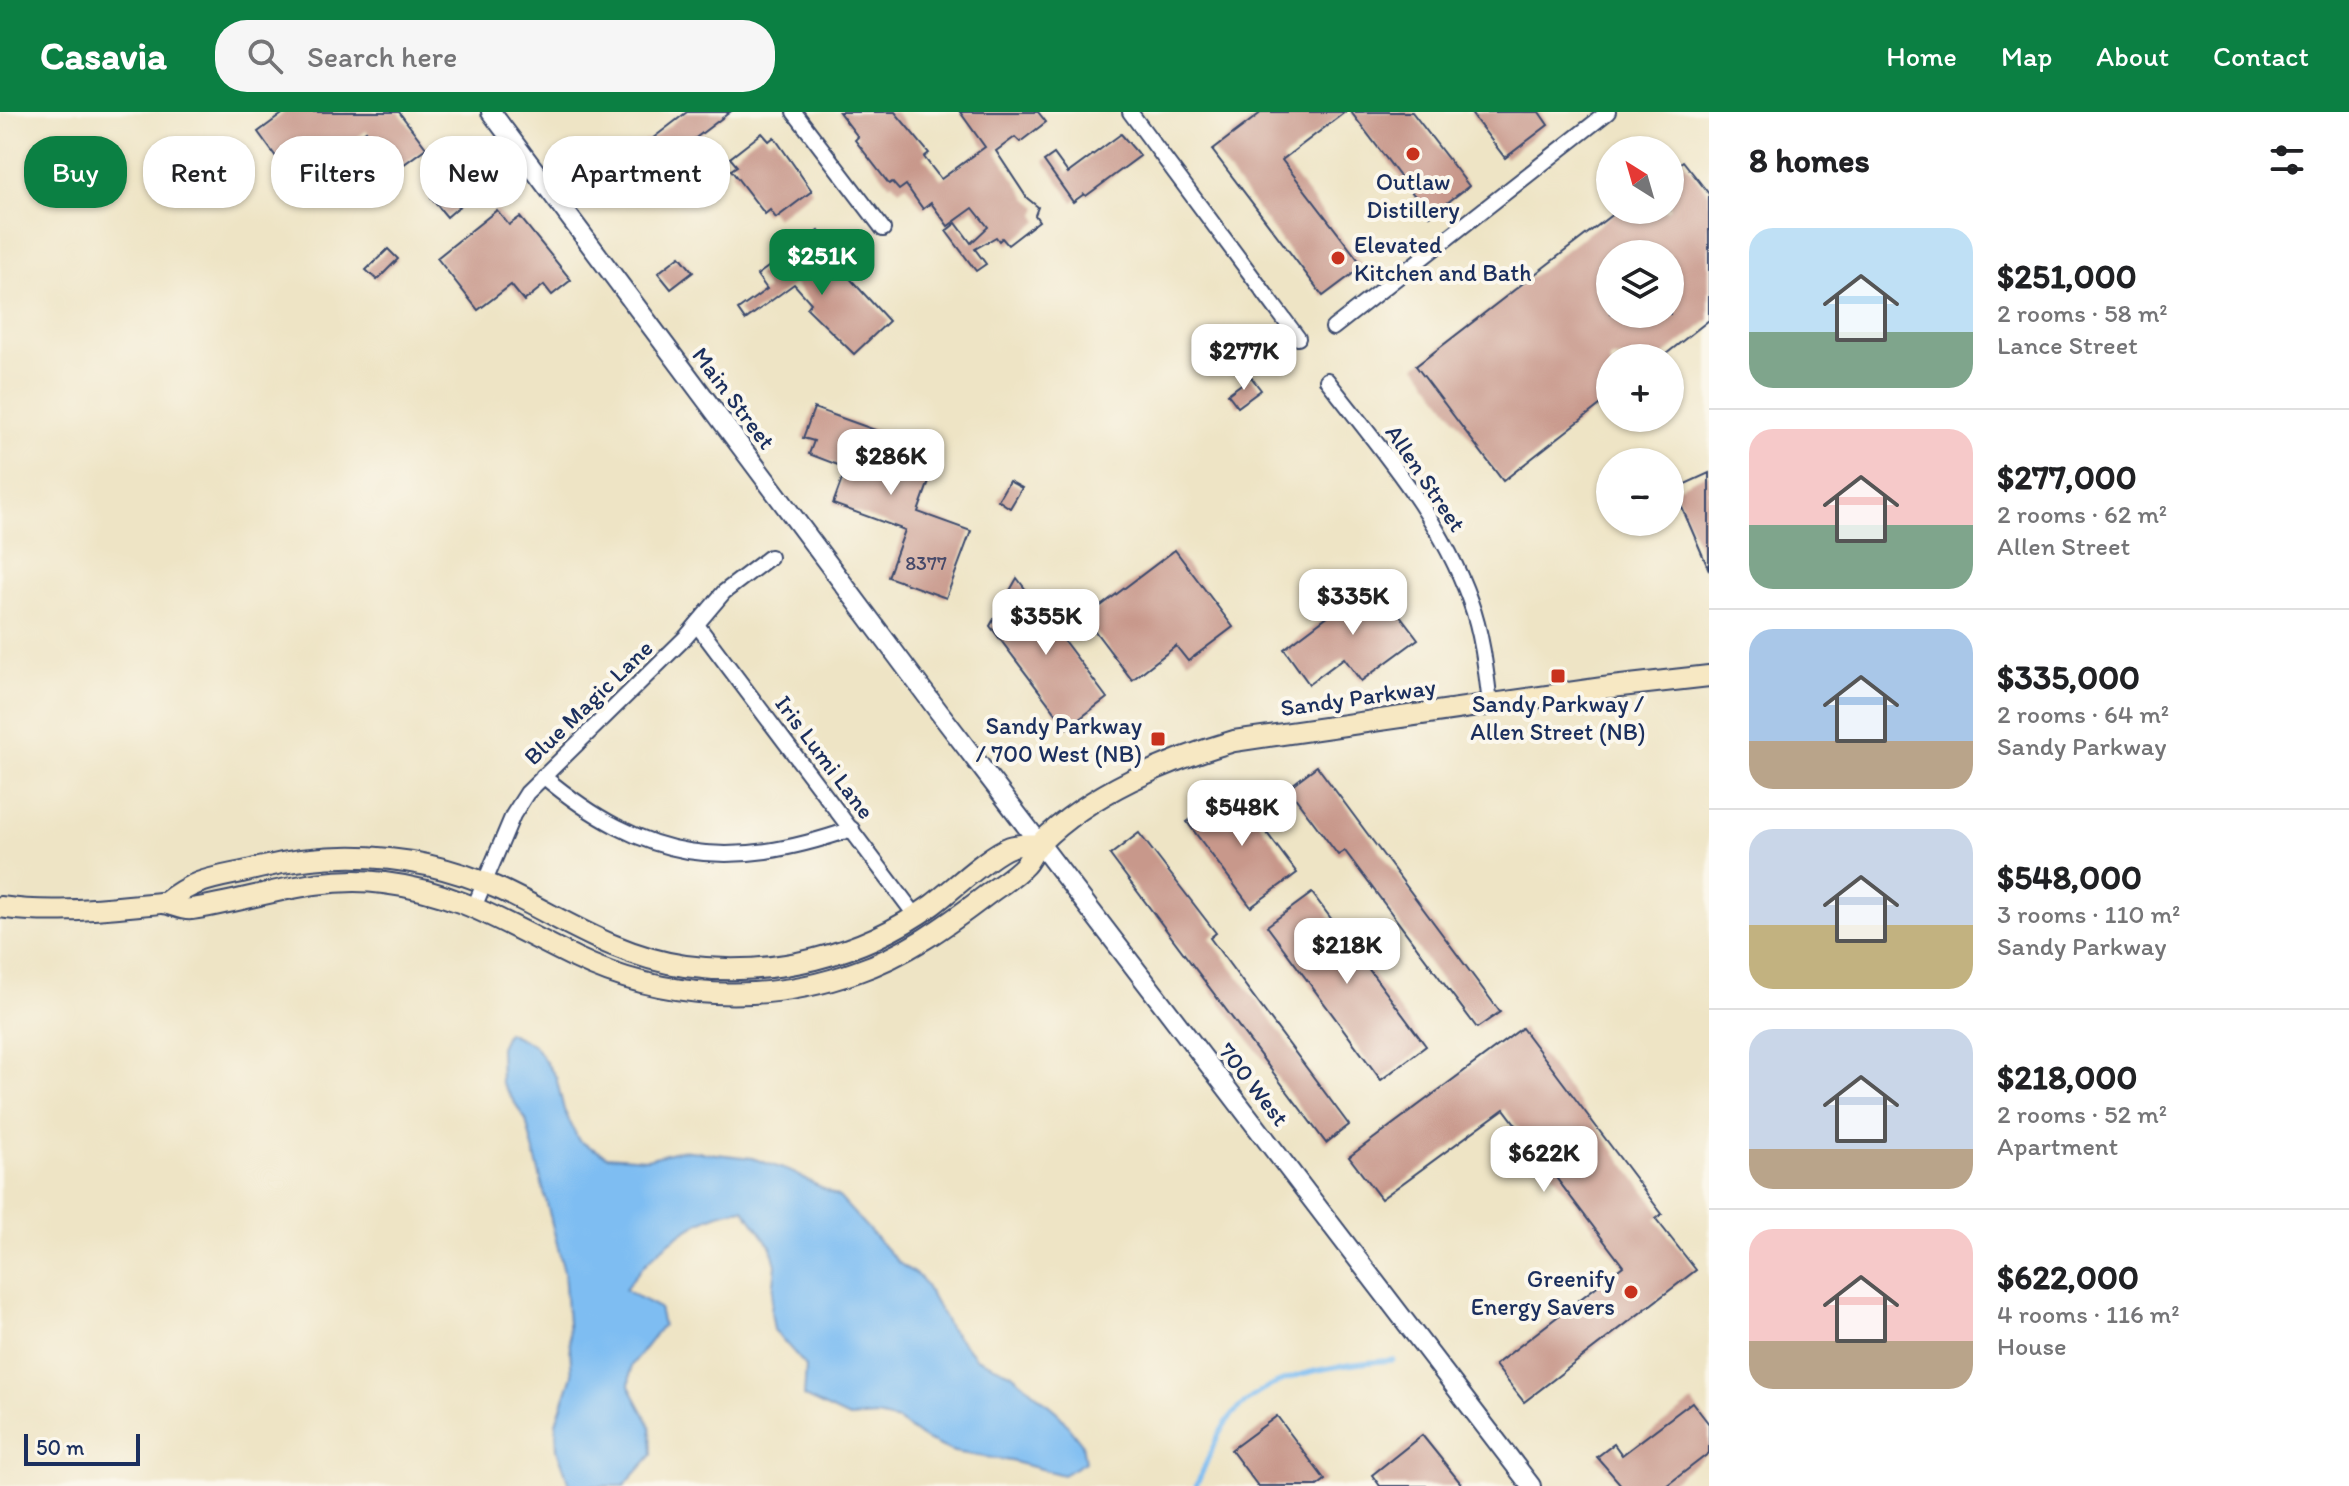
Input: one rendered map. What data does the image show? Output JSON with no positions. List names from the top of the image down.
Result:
{
  "streets": {
    "main road": ["Sandy Parkway"],
    "street": [
      "Main Street",
      "Allen Street",
      "Blue Magic Lane",
      "Iris Lumi Lane",
      "700 West"
    ]
  },
  "crossings": [
    ["Main Street", "700 West"],
    ["Allen Street", "Sandy Parkway"],
    ["Sandy Parkway", "700 West"],
    ["Blue Magic Lane", "Iris Lumi Lane"]
  ],
  "places": {
    "other": ["Outlaw Distillery", "Elevated Kitchen and Bath", "Greenify Energy Savers"],
    "transit": ["Sandy Parkway / Allen Street (NB)", "Sandy Parkway / 700 West (NB)"]
  },
  "house_numbers": ["8377"],
  "scale_bar": "50 m",
  "north": "top left",
  "page": {
    "header": "Casavia",
    "search": "Search here",
    "nav": [
      "Home",
      "Map",
      "About",
      "Contact"
    ],
    "heading": "8 homes",
    "map_buttons": ["+", "−"],
    "chip": [
      "Buy",
      "Rent",
      "Filters",
      "New",
      "Apartment"
    ],
    "list": [
      {
        "name": "$251,000",
        "note": "2 rooms · 58 m² · Lance Street"
      },
      {
        "name": "$277,000",
        "note": "2 rooms · 62 m² · Allen Street"
      },
      {
        "name": "$335,000",
        "note": "2 rooms · 64 m² · Sandy Parkway"
      },
      {
        "name": "$548,000",
        "note": "3 rooms · 110 m² · Sandy Parkway"
      },
      {
        "name": "$218,000",
        "note": "2 rooms · 52 m² · Apartment"
      },
      {
        "name": "$622,000",
        "note": "4 rooms · 116 m² · House"
      }
    ],
    "price": [
      "$251K",
      "$277K",
      "$286K",
      "$335K",
      "$355K",
      "$548K",
      "$218K",
      "$622K"
    ],
    "scale": "50 m"
  }
}
